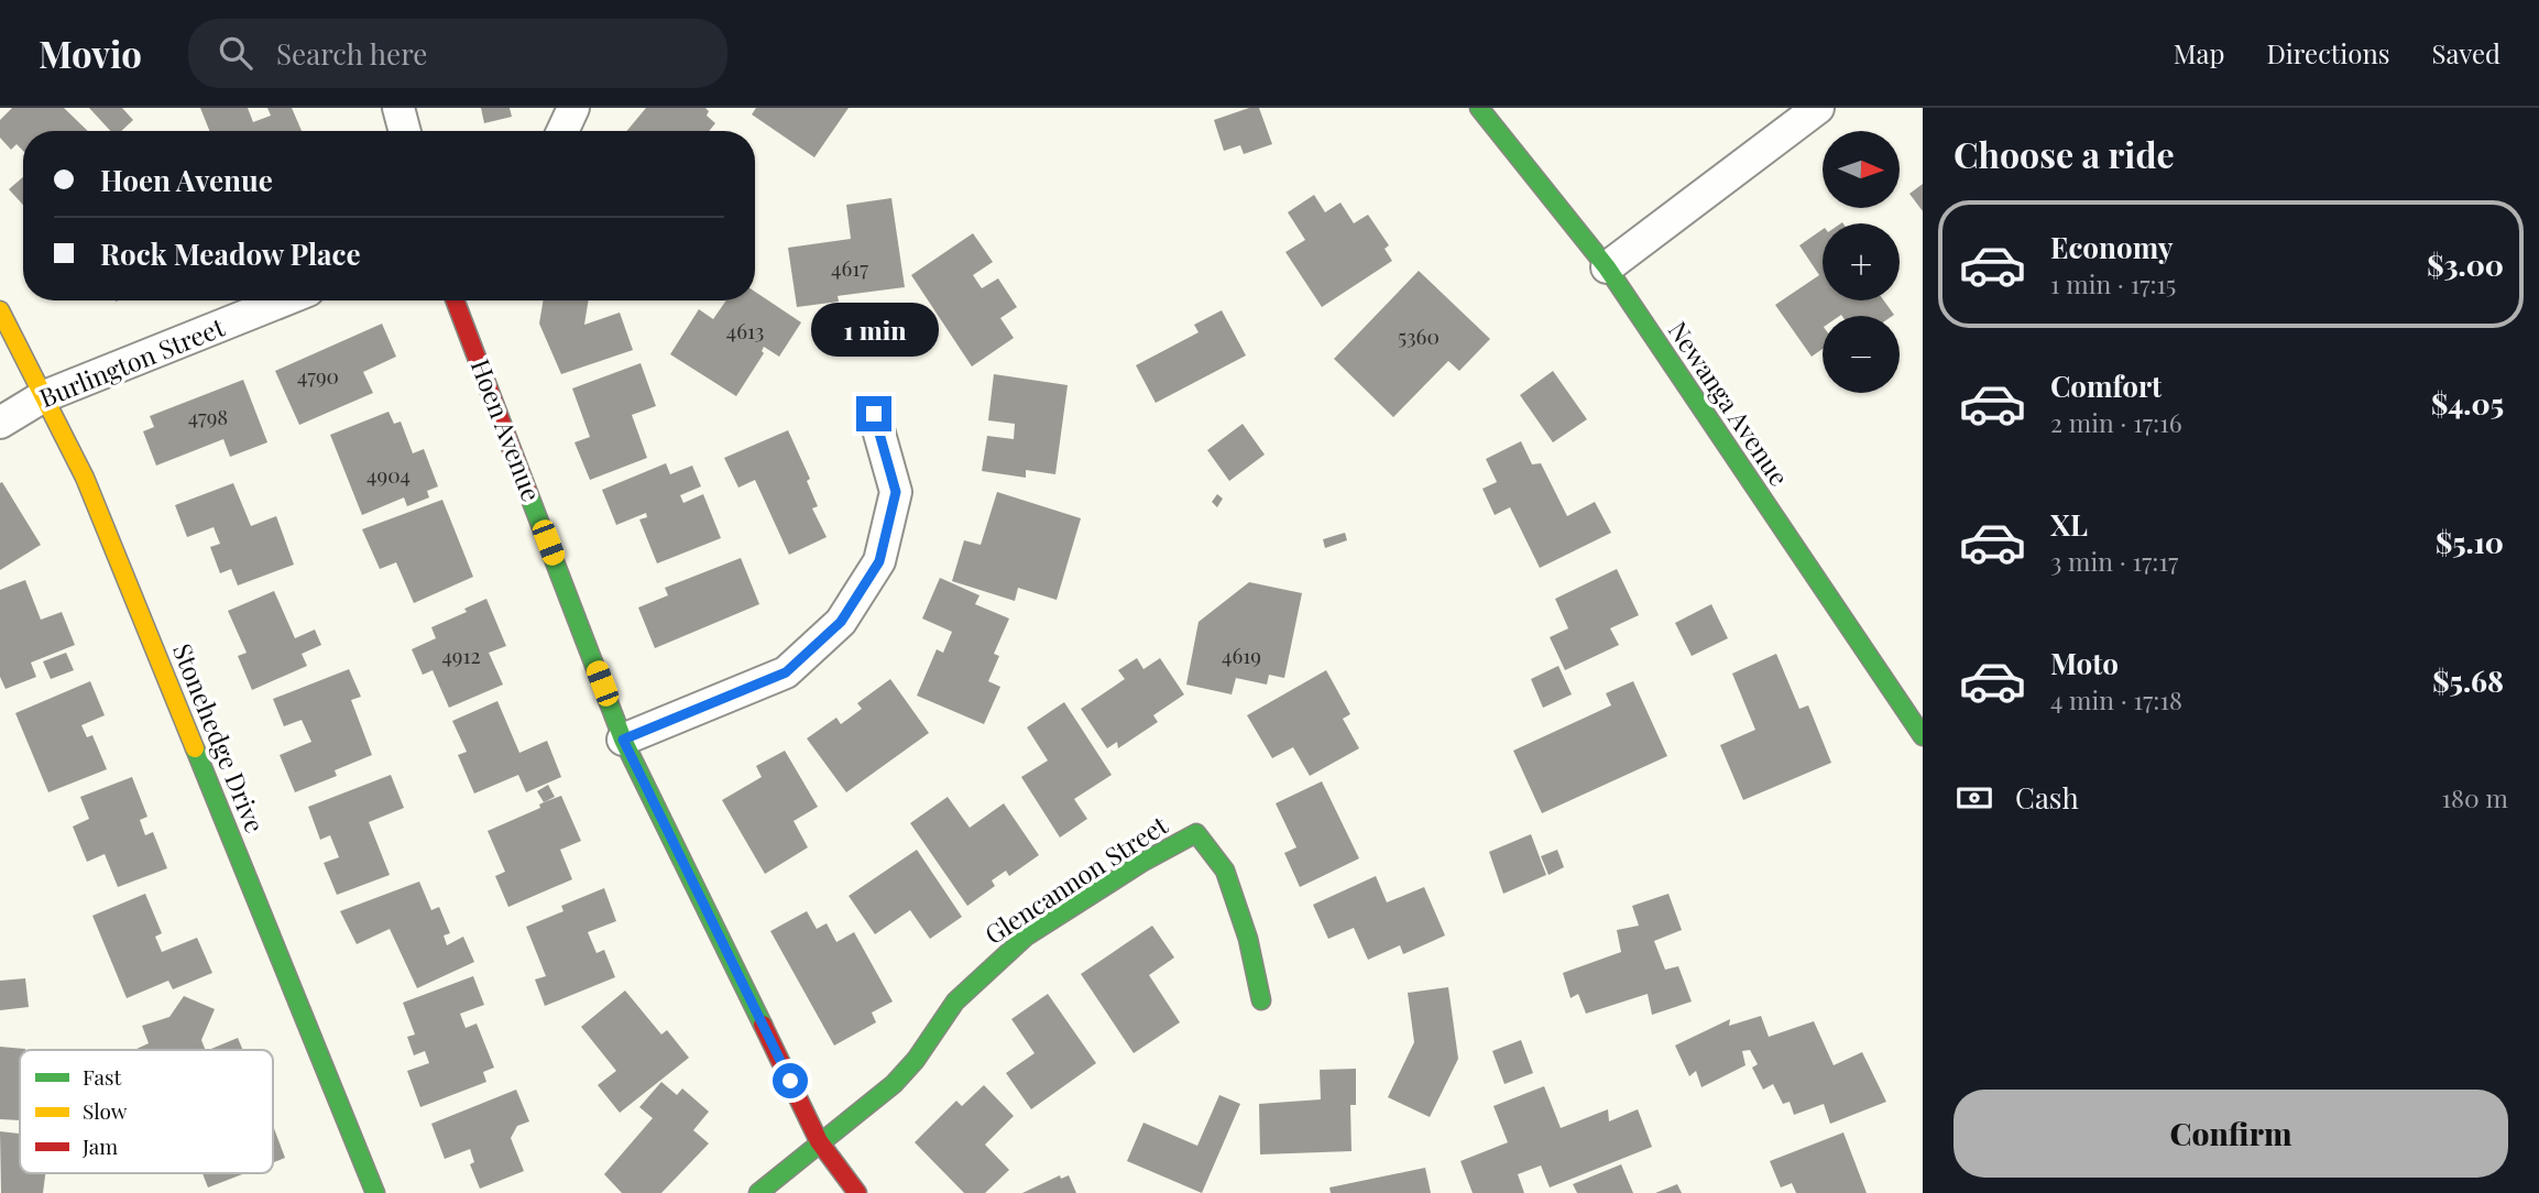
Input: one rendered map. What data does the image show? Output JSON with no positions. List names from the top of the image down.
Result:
{
  "streets": {
    "street": [
      "Burlington Street",
      "Newanga Avenue",
      "Hoen Avenue",
      "Stonehedge Drive",
      "Glencannon Street"
    ]
  },
  "crossings": [
    ["Burlington Street", "Stonehedge Drive"],
    ["Hoen Avenue", "Glencannon Street"]
  ],
  "house_numbers": [
    "4617",
    "4613",
    "5360",
    "4790",
    "4798",
    "4904",
    "4912",
    "4619"
  ],
  "legend": ["Fast", "Slow", "Jam"],
  "north": "right",
  "page": {
    "header": "Movio",
    "search": "Search here",
    "nav": ["Map", "Directions", "Saved"],
    "heading": "Choose a ride",
    "map_buttons": ["+", "−"],
    "banner": ["Hoen Avenue", "Rock Meadow Place"],
    "list": [
      {
        "name": "Economy",
        "note": "1 min · 17:15",
        "value": "$3.00"
      },
      {
        "name": "Comfort",
        "note": "2 min · 17:16",
        "value": "$4.05"
      },
      {
        "name": "XL",
        "note": "3 min · 17:17",
        "value": "$5.10"
      },
      {
        "name": "Moto",
        "note": "4 min · 17:18",
        "value": "$5.68"
      }
    ],
    "bubble": "1 min",
    "pay": ["Cash", "180 m"],
    "buttons": "Confirm"
  }
}
